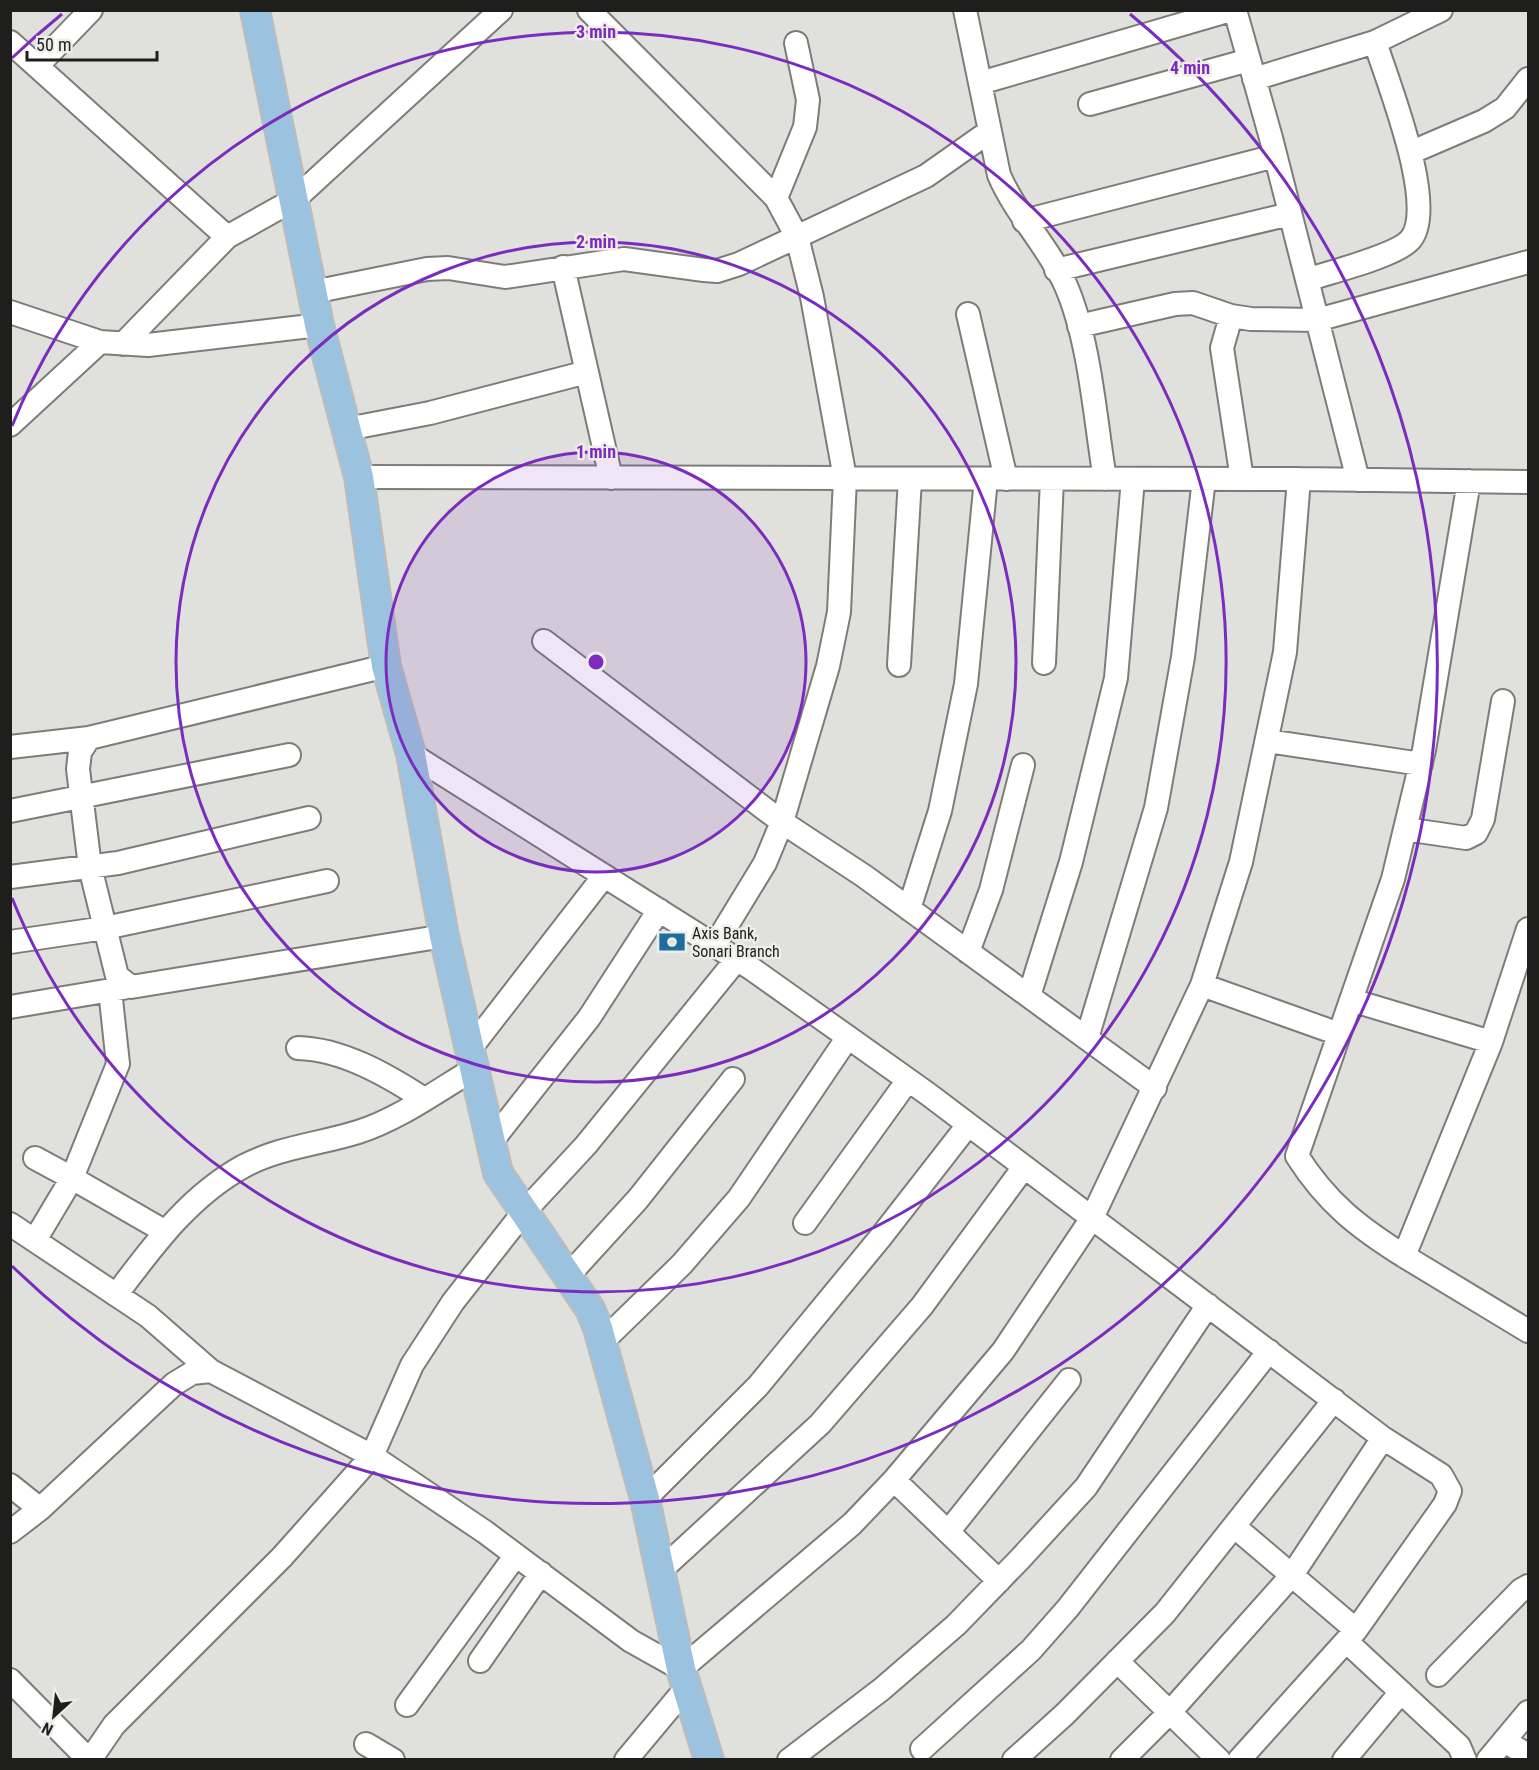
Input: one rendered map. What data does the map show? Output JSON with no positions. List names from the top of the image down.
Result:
{
  "places": {
    "bank": ["Axis Bank, Sonari Branch"]
  },
  "scale_bar": "50 m",
  "north": "bottom left",
  "rings": [
    "3 min",
    "4 min",
    "2 min",
    "1 min"
  ]
}
